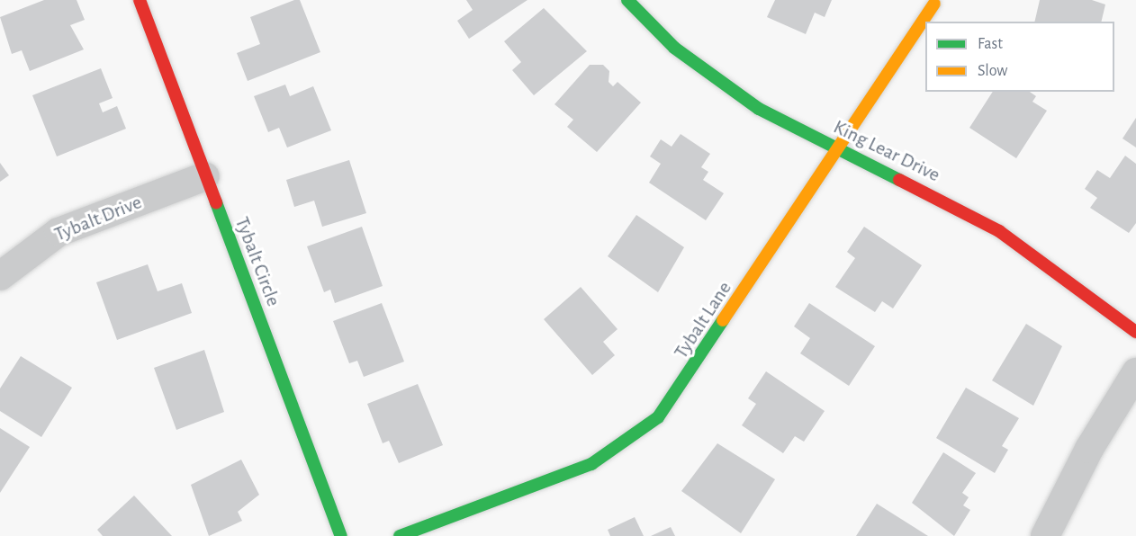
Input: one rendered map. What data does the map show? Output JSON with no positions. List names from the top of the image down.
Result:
{
  "streets": {
    "street": [
      "King Lear Drive",
      "Tybalt Drive",
      "Tybalt Circle",
      "Tybalt Lane"
    ]
  },
  "crossings": [
    ["King Lear Drive", "Tybalt Lane"],
    ["Tybalt Drive", "Tybalt Circle"]
  ],
  "legend": ["Fast", "Slow"]
}
